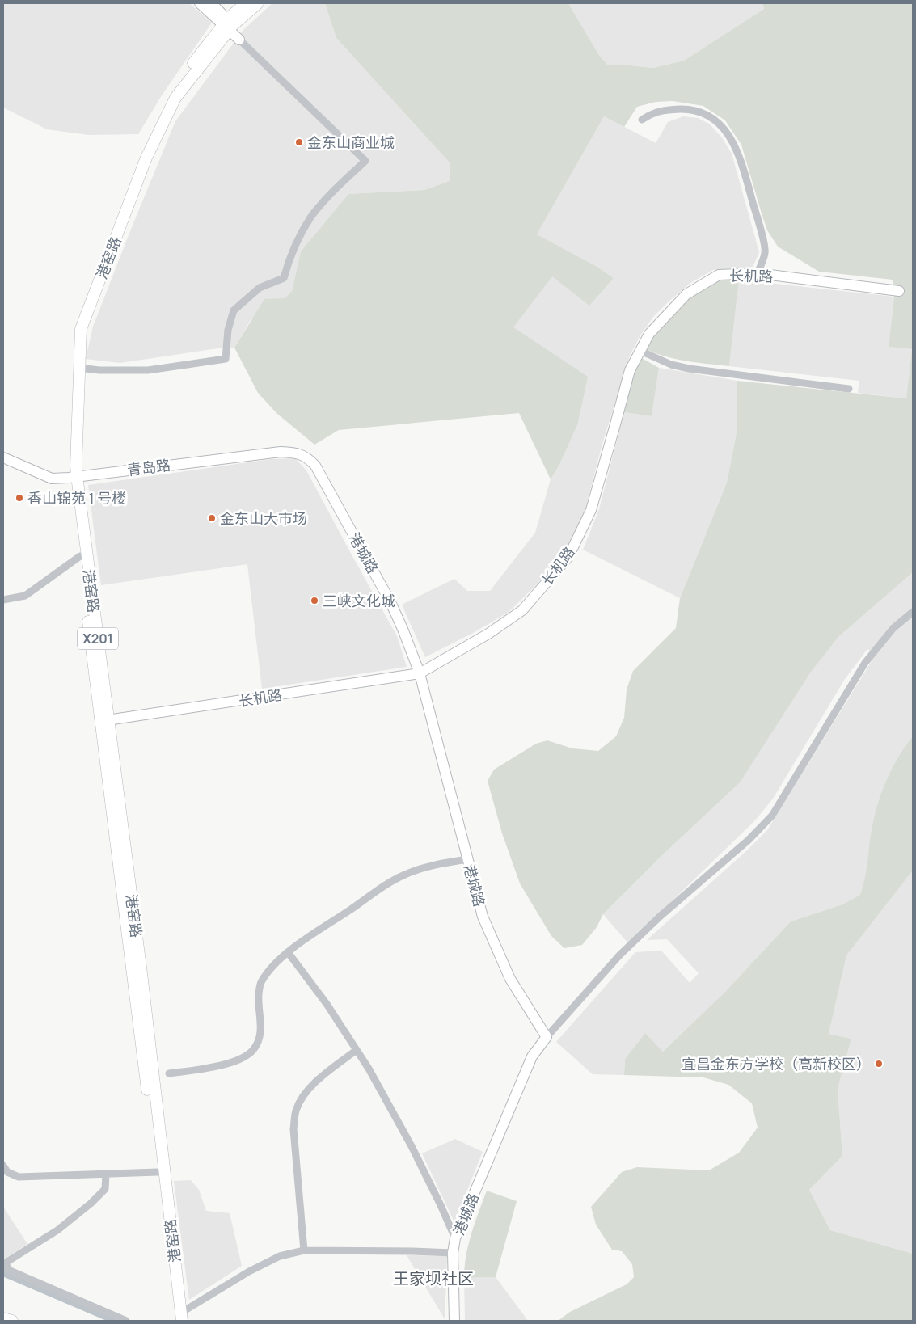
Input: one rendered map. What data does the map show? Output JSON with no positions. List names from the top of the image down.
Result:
{
  "streets": {
    "main road": ["港窑路", "X201"],
    "street": ["长机路", "青岛路", "港城路"]
  },
  "crossings": [
    ["港窑路", "长机路"],
    ["港窑路", "青岛路"],
    ["长机路", "港城路"],
    ["青岛路", "港城路"]
  ],
  "districts": ["王家坝社区"],
  "places": [
    "金东山商业城",
    "香山锦苑 1 号楼",
    "金东山大市场",
    "三峡文化城",
    "宜昌金东方学校（高新校区）"
  ]
}
